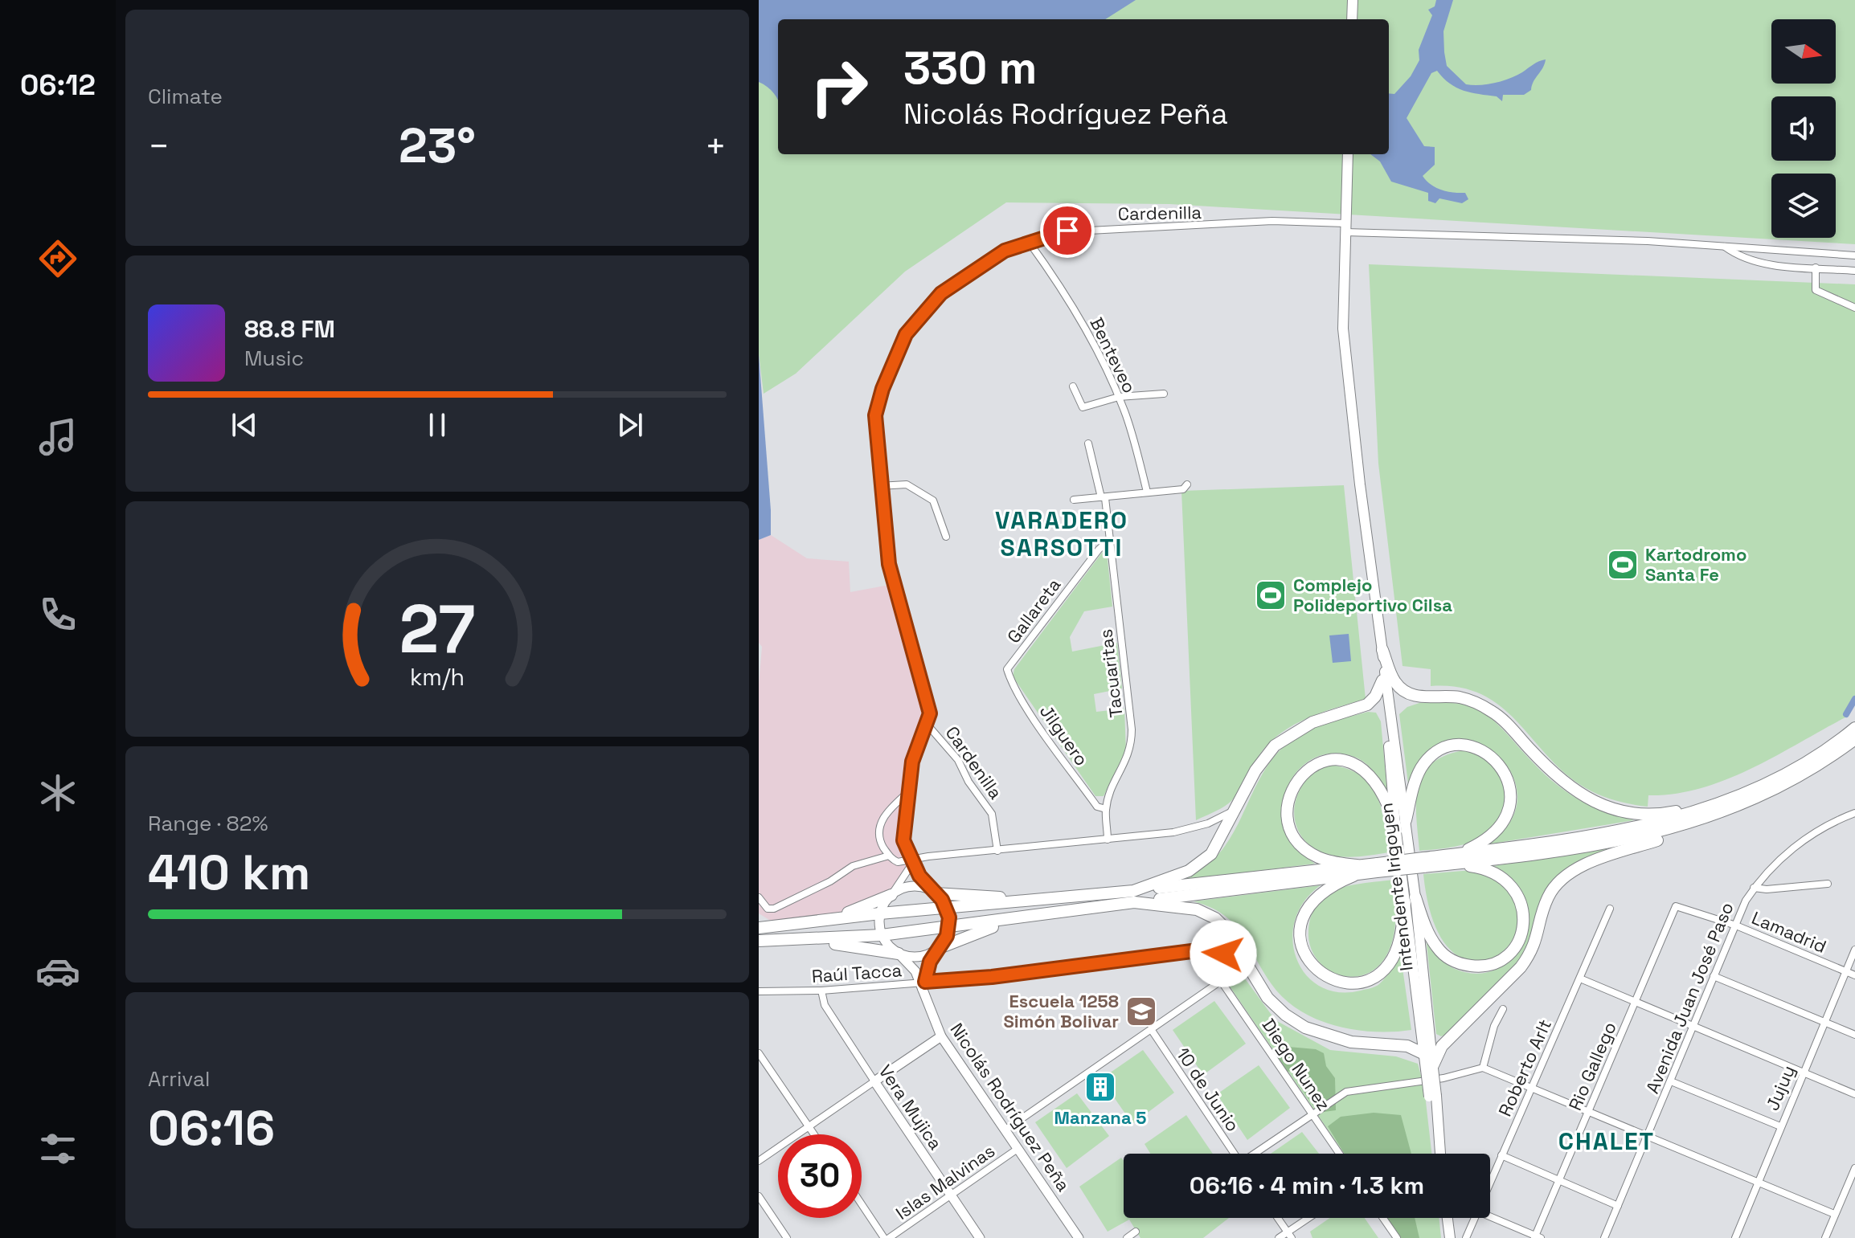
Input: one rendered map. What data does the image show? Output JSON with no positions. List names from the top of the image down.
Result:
{
  "streets": {
    "main road": ["Intendente Irigoyen"],
    "street": [
      "Cardenilla",
      "Benteveo",
      "Gallareta",
      "Tacuaritas",
      "Jilguero",
      "Lamadrid",
      "Raúl Tacca",
      "Avenida Juan José Paso",
      "Diego Nunez",
      "Rio Gallego",
      "Roberto Arlt",
      "Jujuy",
      "10 de Junio",
      "Vera Mujica",
      "Nicolás Rodríguez Peña",
      "Islas Malvinas"
    ]
  },
  "crossings": [
    ["Cardenilla", "Benteveo"],
    ["Cardenilla", "Intendente Irigoyen"],
    ["Gallareta", "Tacuaritas"],
    ["Gallareta", "Jilguero"],
    ["Tacuaritas", "Jilguero"],
    ["Lamadrid", "Avenida Juan José Paso"],
    ["Lamadrid", "Rio Gallego"],
    ["Lamadrid", "Jujuy"],
    ["Raúl Tacca", "Vera Mujica"],
    ["Raúl Tacca", "Nicolás Rodríguez Peña"],
    ["Diego Nunez", "Islas Malvinas"],
    ["10 de Junio", "Islas Malvinas"],
    ["Vera Mujica", "Islas Malvinas"],
    ["Nicolás Rodríguez Peña", "Islas Malvinas"]
  ],
  "districts": ["VARADERO SARSOTTI", "CHALET"],
  "places": {
    "sports": ["Kartodromo Santa Fe", "Complejo Polideportivo Cilsa"],
    "school or university": ["Escuela 1258 Simón Bolivar"],
    "building": ["Manzana 5"]
  },
  "north": "right",
  "page": {
    "tabs": "06:12",
    "tile": [
      "Climate",
      ["Range · 82%", "410 km"],
      ["Arrival", "06:16"]
    ],
    "turn": ["330 m", "Nicolás Rodríguez Peña"],
    "heat": ["−", "23°", "+"],
    "song": ["88.8 FM", "Music"],
    "limit": "30",
    "trip": "06:16 · 4 min · 1.3 km",
    "gauge": ["27", "km/h"]
  }
}
